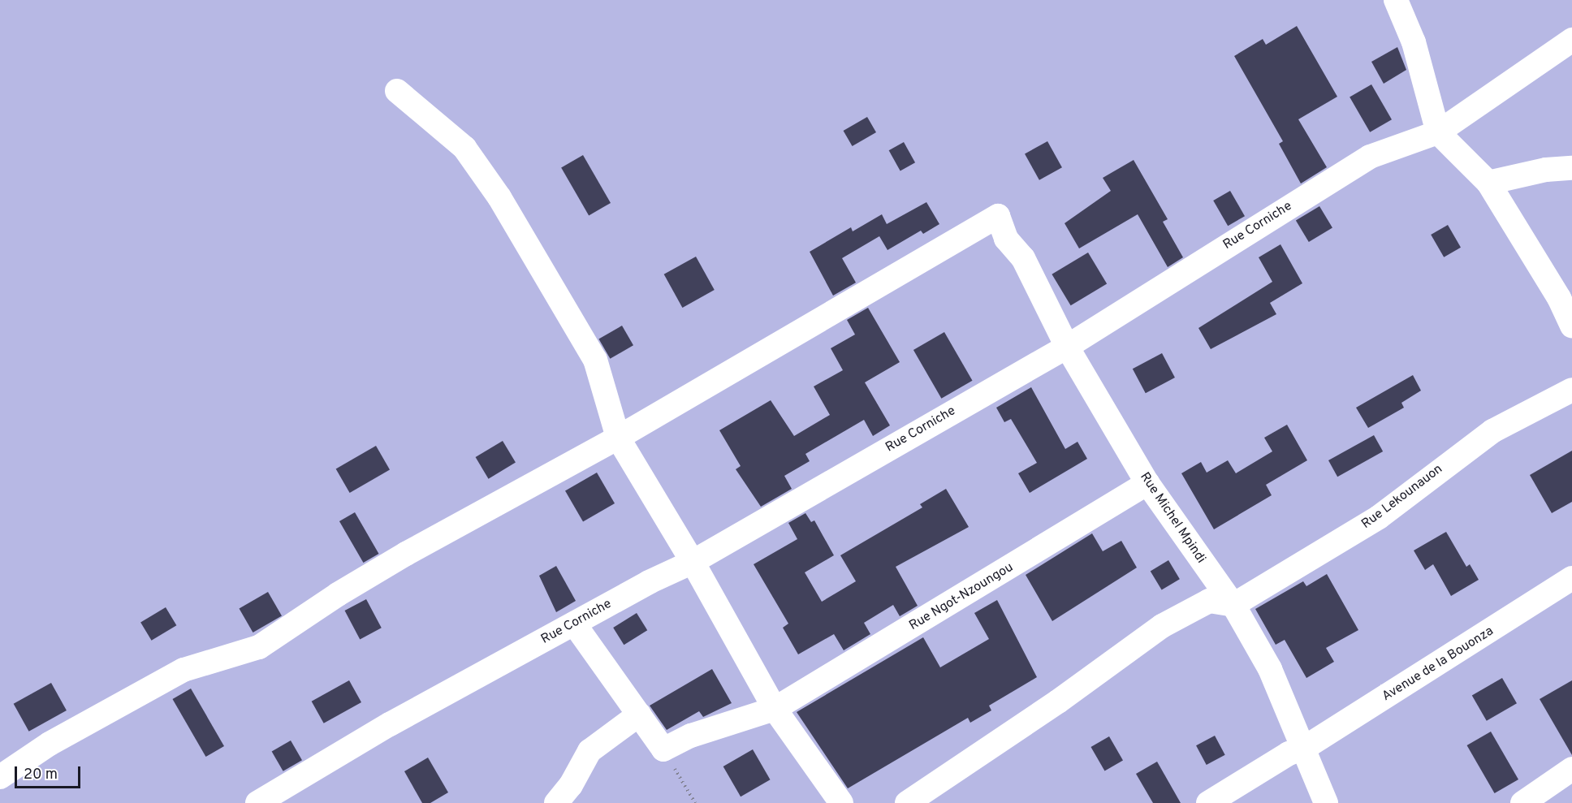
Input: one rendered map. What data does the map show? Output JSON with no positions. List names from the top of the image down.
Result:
{
  "streets": {
    "street": [
      "Rue Corniche",
      "Rue Lekounauon",
      "Rue Michel Mpindi",
      "Rue Ngot-Nzoungou",
      "Avenue de la Bouonza"
    ]
  },
  "crossings": [
    ["Rue Corniche", "Rue Michel Mpindi"],
    ["Rue Lekounauon", "Rue Michel Mpindi"],
    ["Rue Michel Mpindi", "Rue Ngot-Nzoungou"],
    ["Rue Michel Mpindi", "Avenue de la Bouonza"]
  ],
  "scale_bar": "20 m"
}
